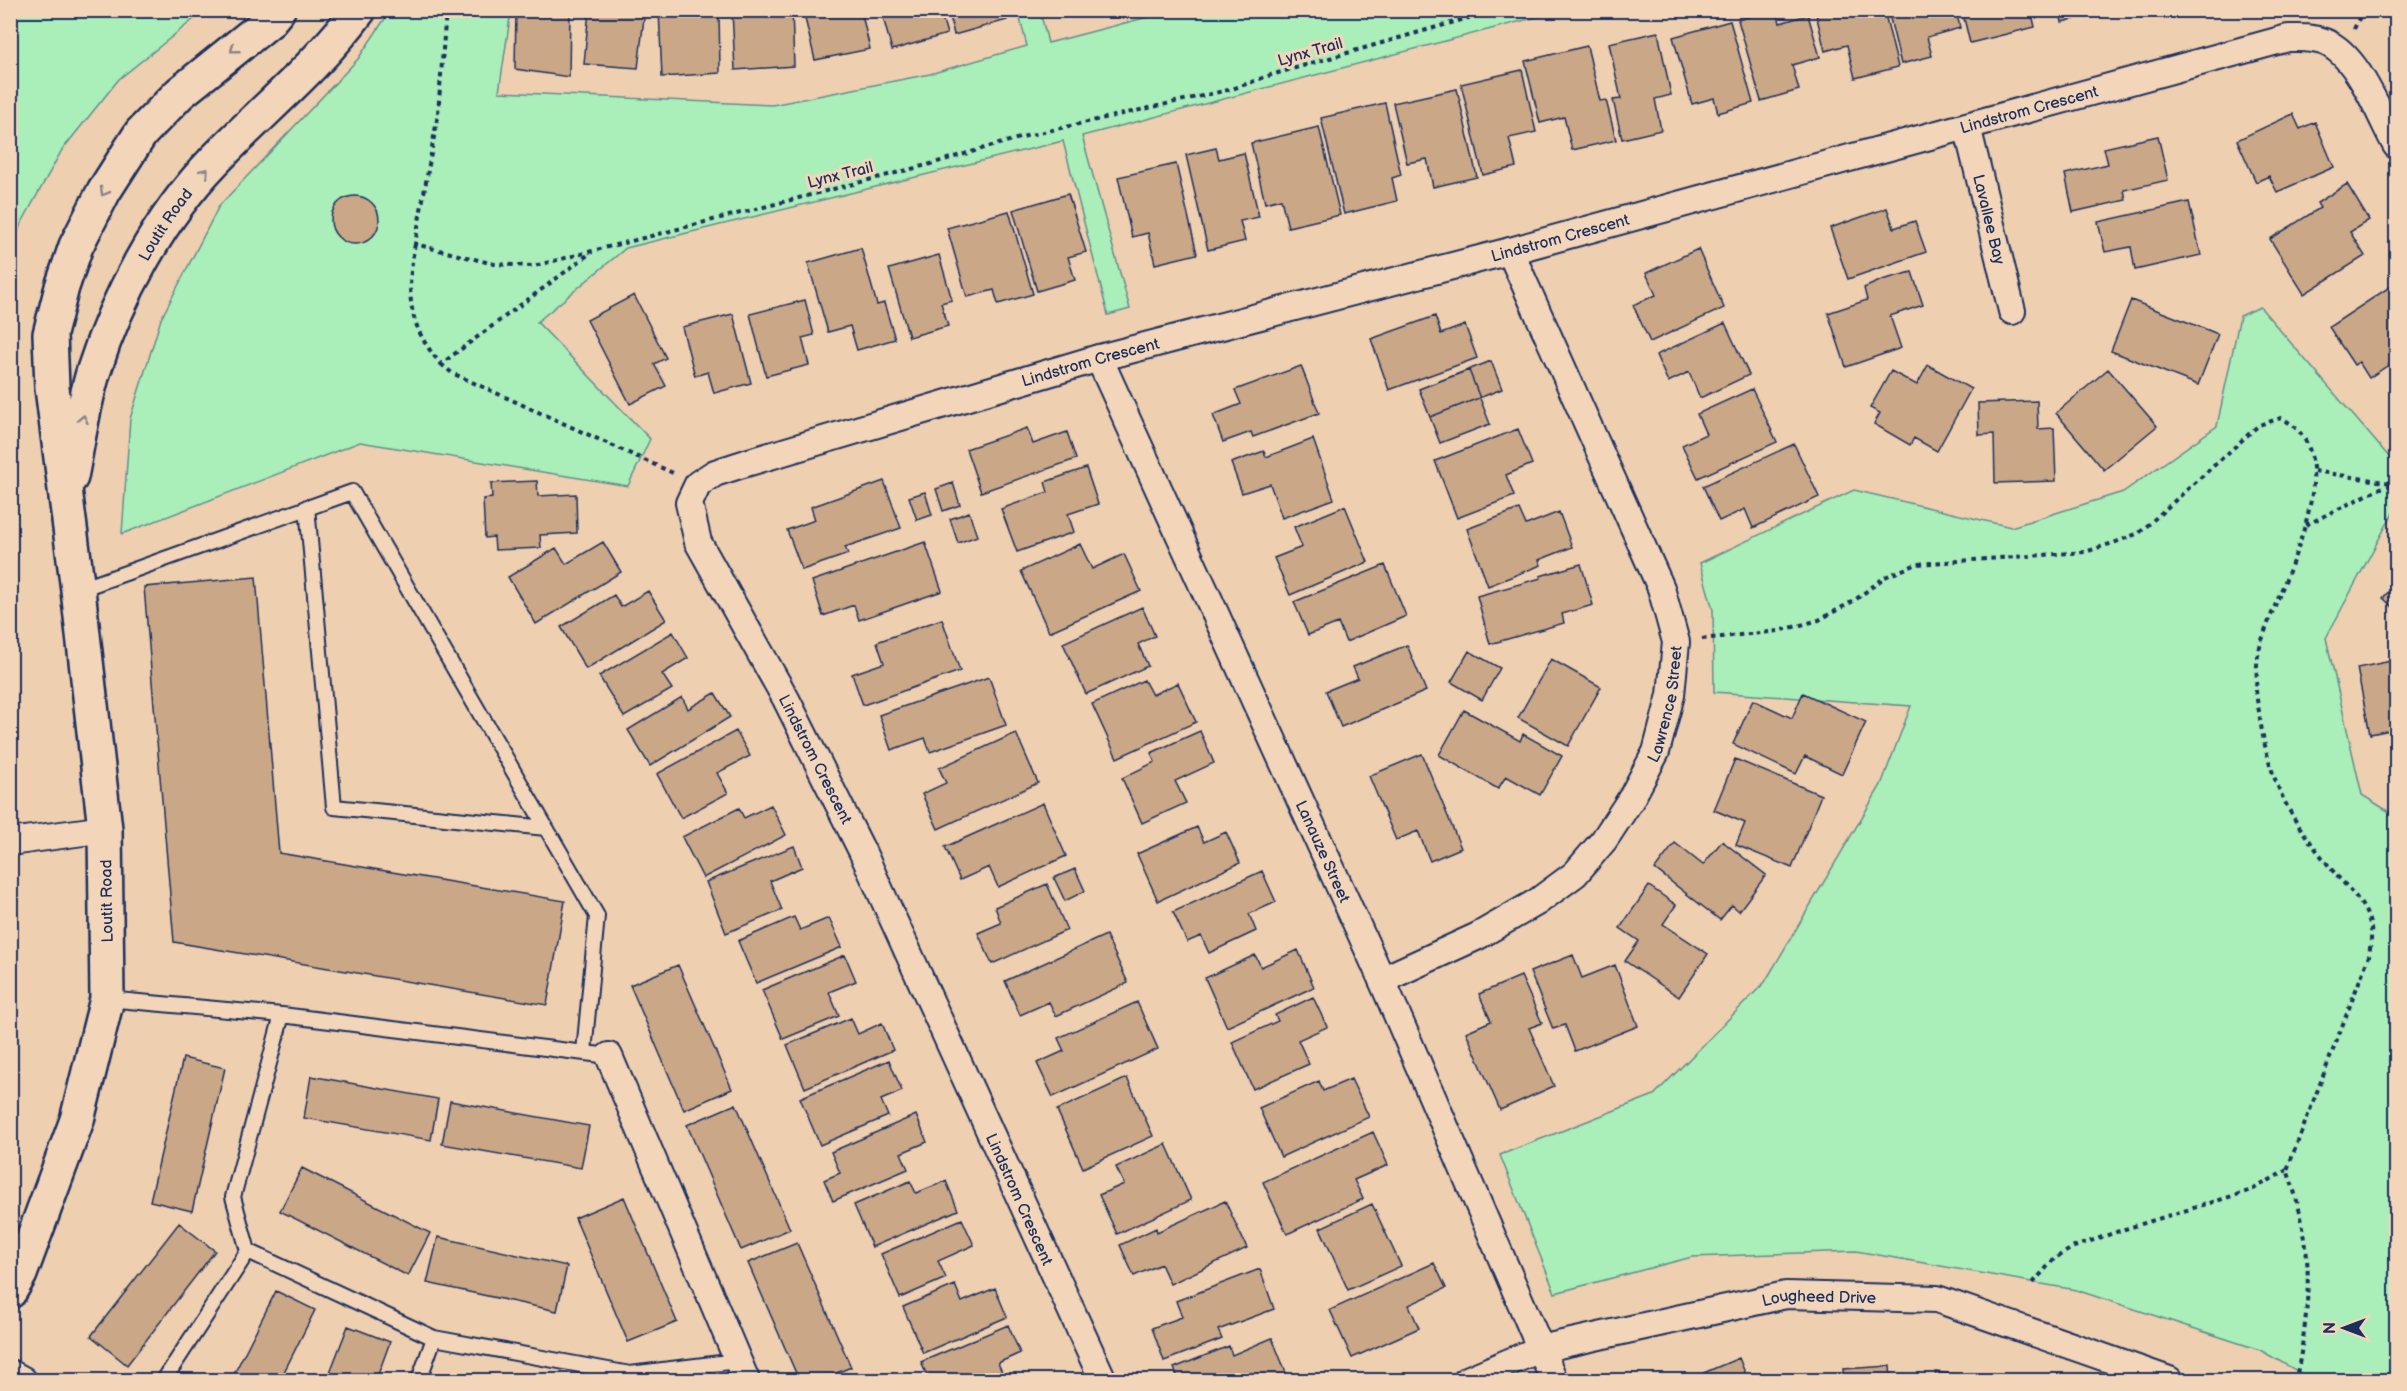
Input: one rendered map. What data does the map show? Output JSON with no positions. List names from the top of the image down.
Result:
{
  "streets": {
    "street": [
      "Lindstrom Crescent",
      "Lavallee Bay",
      "Loutit Road",
      "Lawrence Street",
      "Lanauze Street",
      "Lougheed Drive"
    ],
    "path": ["Lynx Trail"]
  },
  "crossings": [
    ["Lindstrom Crescent", "Lavallee Bay"],
    ["Lindstrom Crescent", "Lawrence Street"],
    ["Lindstrom Crescent", "Lanauze Street"],
    ["Lawrence Street", "Lanauze Street"],
    ["Lanauze Street", "Lougheed Drive"]
  ],
  "north": "left"
}
